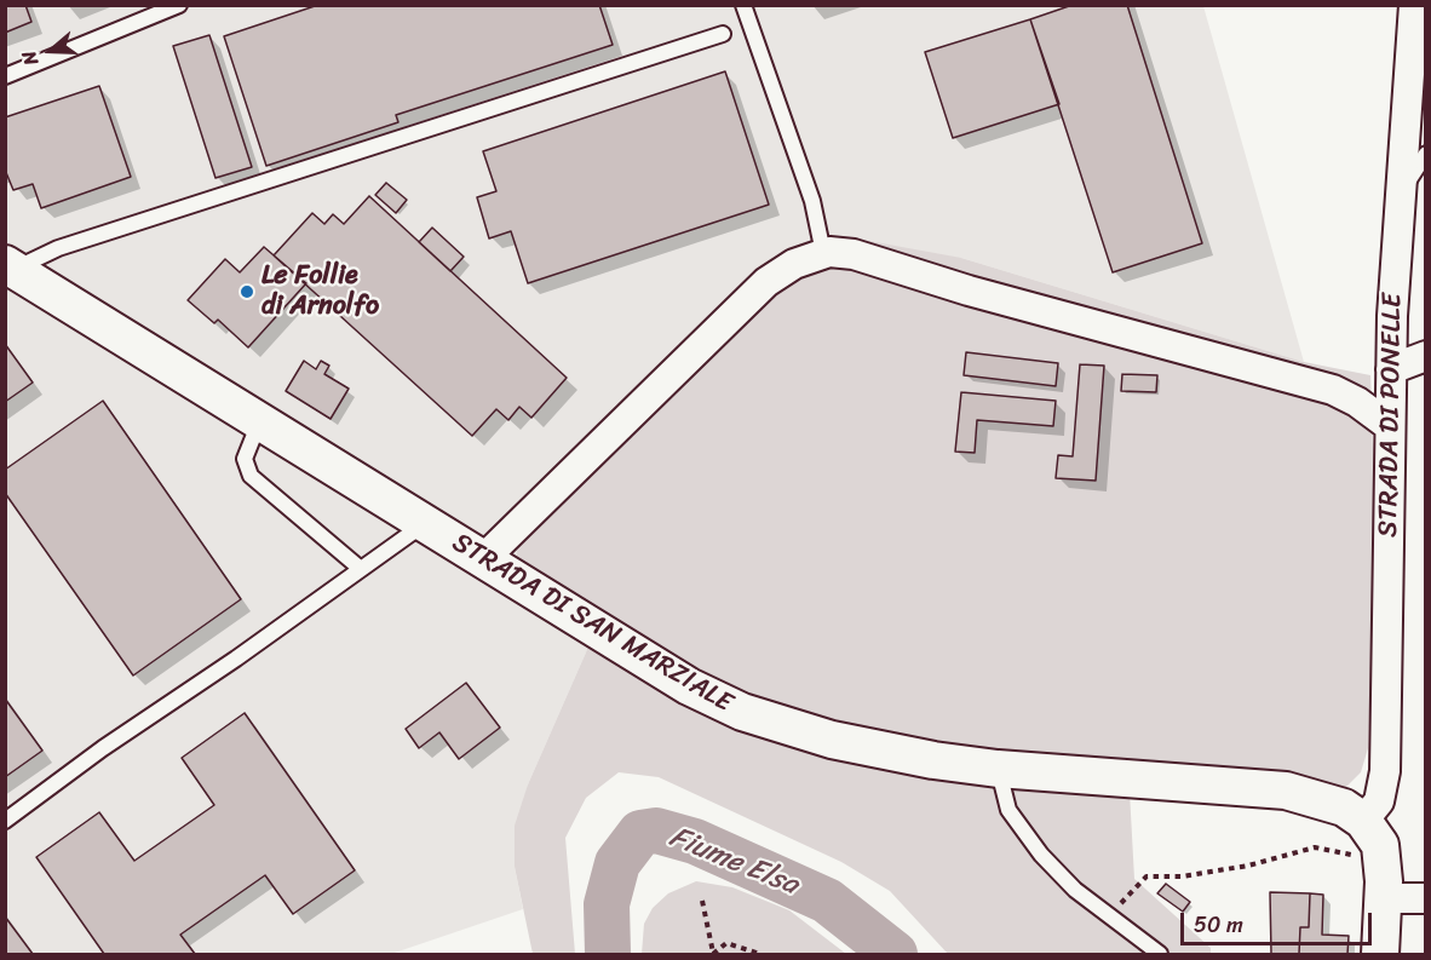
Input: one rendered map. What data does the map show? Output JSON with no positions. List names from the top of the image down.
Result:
{
  "streets": {
    "street": ["STRADA DI PONELLE", "STRADA DI SAN MARZIALE"]
  },
  "crossings": [
    ["STRADA DI PONELLE", "STRADA DI SAN MARZIALE"]
  ],
  "water": ["Fiume Elsa"],
  "places": ["Le Follie di Arnolfo"],
  "scale_bar": "50 m",
  "north": "left"
}
